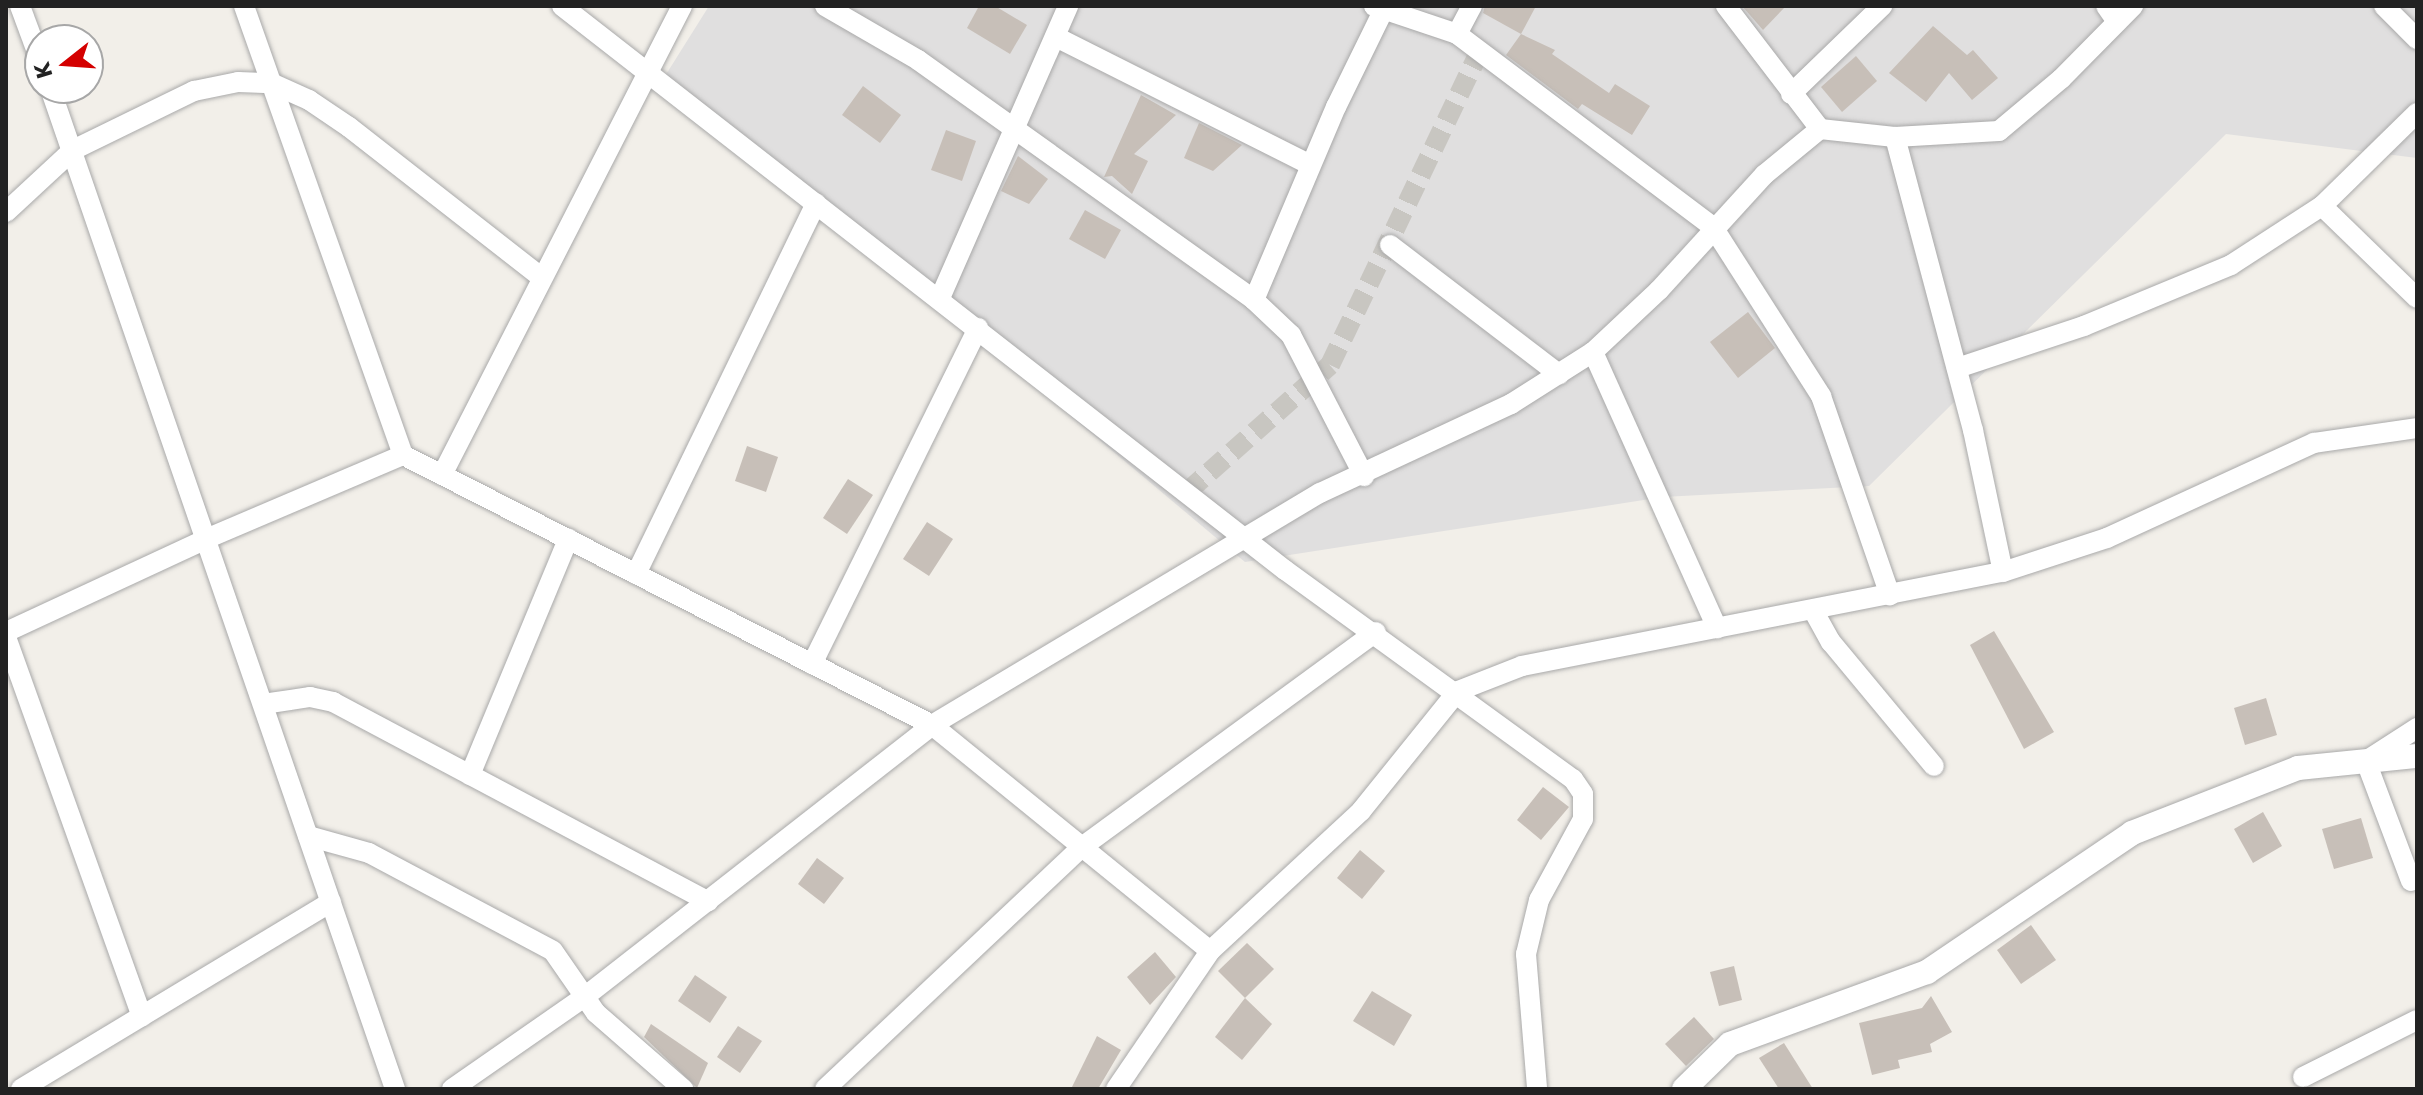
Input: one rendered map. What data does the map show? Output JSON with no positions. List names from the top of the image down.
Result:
{
  "north": "left"
}
